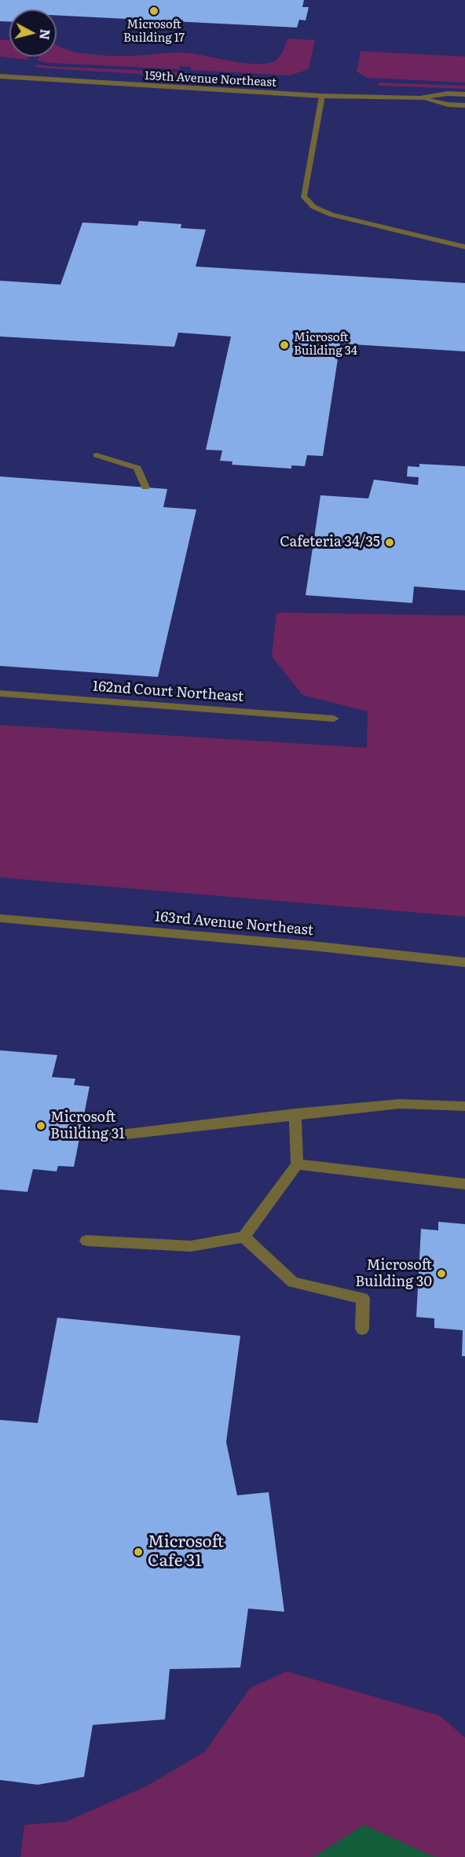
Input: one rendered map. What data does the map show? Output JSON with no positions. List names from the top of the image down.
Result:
{
  "streets": {
    "street": ["159th Avenue Northeast", "162nd Court Northeast", "163rd Avenue Northeast"]
  },
  "places": [
    "Microsoft Building 17",
    "Microsoft Building 34",
    "Cafeteria 34/35",
    "Microsoft Building 31",
    "Microsoft Building 30",
    "Microsoft Cafe 31"
  ],
  "north": "right"
}
